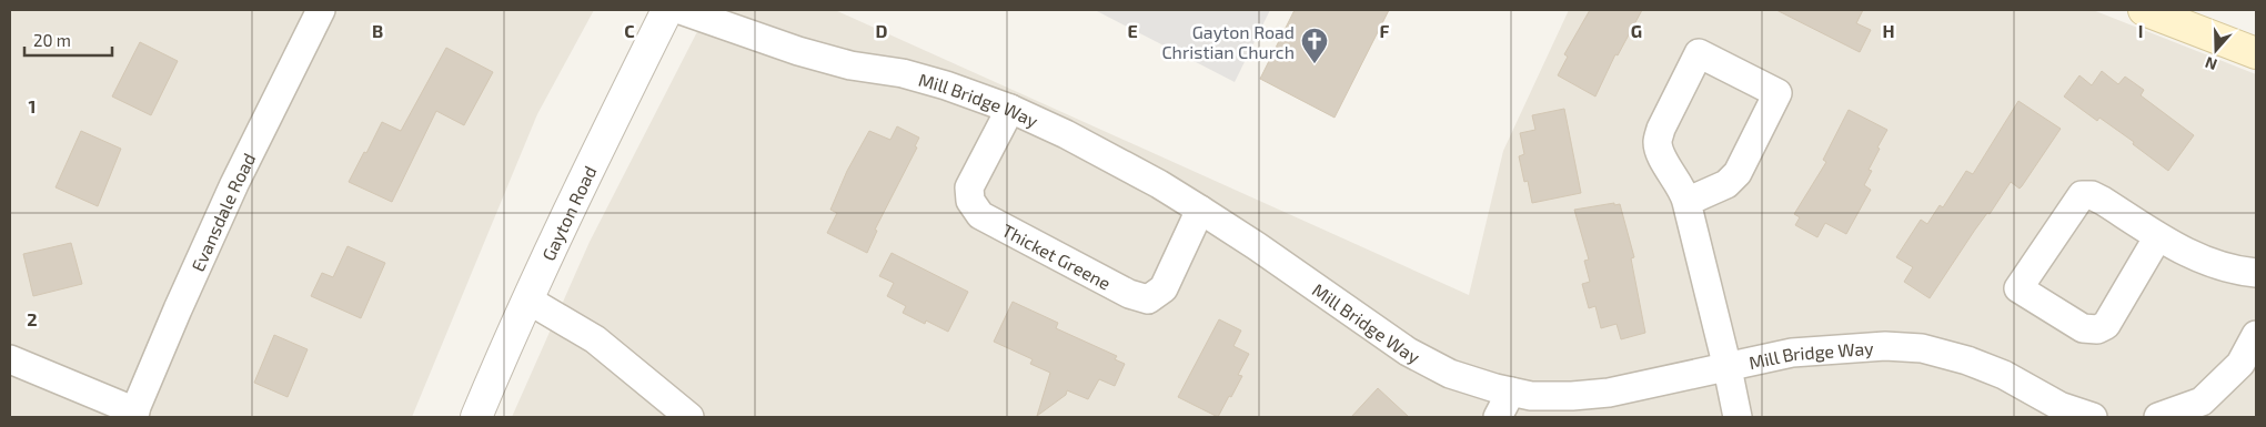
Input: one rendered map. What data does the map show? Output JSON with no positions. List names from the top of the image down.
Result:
{
  "streets": {
    "street": [
      "Mill Bridge Way",
      "Evansdale Road",
      "Gayton Road",
      "Thicket Greene"
    ]
  },
  "crossings": [
    ["Mill Bridge Way", "Thicket Greene"]
  ],
  "places": {
    "church": ["Gayton Road Christian Church"]
  },
  "scale_bar": "20 m",
  "north": "bottom",
  "grid": {
    "columns": [
      "B",
      "C",
      "D",
      "E",
      "F",
      "G",
      "H",
      "I"
    ],
    "rows": ["1", "2"]
  }
}
